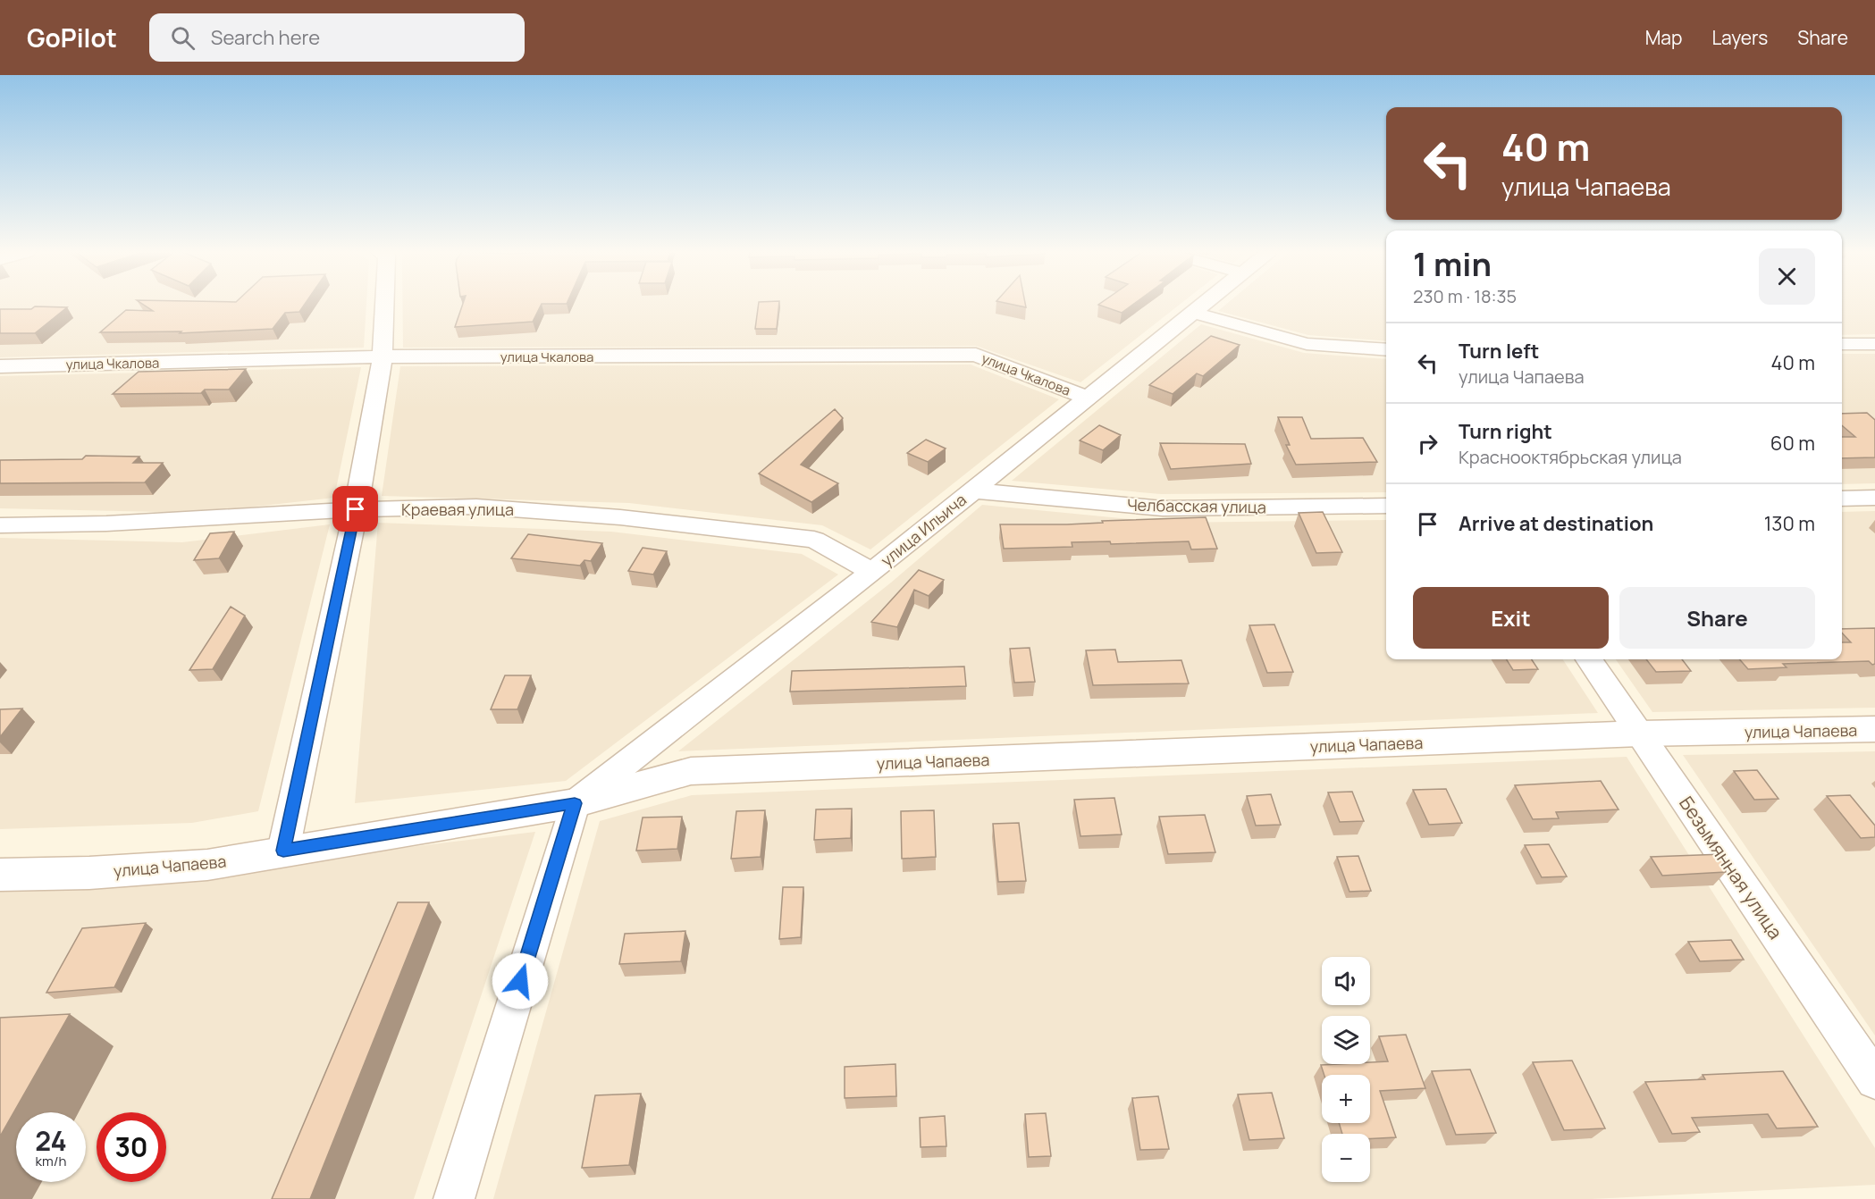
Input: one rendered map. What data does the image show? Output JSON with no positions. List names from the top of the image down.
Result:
{
  "streets": {
    "main road": ["улица Чапаева"],
    "street": [
      "улица Чкалова",
      "Челбасская улица",
      "Краевая улица",
      "улица Ильича",
      "Безымянная улица"
    ]
  },
  "crossings": [
    ["улица Чкалова", "улица Ильича"],
    ["Челбасская улица", "улица Ильича"],
    ["Краевая улица", "улица Ильича"],
    ["улица Ильича", "улица Чапаева"],
    ["улица Чапаева", "Безымянная улица"]
  ],
  "page": {
    "header": "GoPilot",
    "search": "Search here",
    "nav": ["Map", "Layers", "Share"],
    "turn": ["40 m", "улица Чапаева"],
    "heading": ["1 min", "230 m · 18:35"],
    "list": [
      {
        "name": "Turn left",
        "note": "улица Чапаева",
        "value": "40 m"
      },
      {
        "name": "Turn right",
        "note": "Краснооктябрьская улица",
        "value": "60 m"
      },
      {
        "name": "Arrive at destination",
        "value": "130 m"
      }
    ],
    "buttons": ["Exit", "Share"],
    "map_buttons": ["+", "−"],
    "speed": "24 km/h",
    "limit": "30"
  }
}
